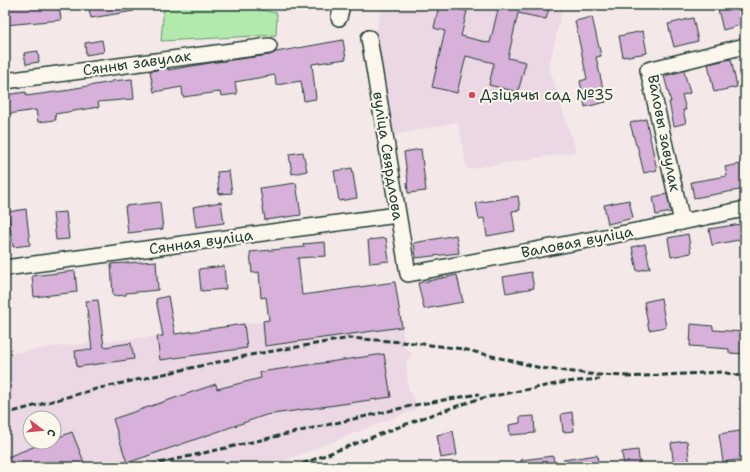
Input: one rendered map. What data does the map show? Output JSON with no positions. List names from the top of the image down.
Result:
{
  "streets": {
    "street": [
      "Сянны завулак",
      "Валовы завулак",
      "вуліца Свярдлова",
      "Сянная вуліца",
      "Валовая вуліца"
    ]
  },
  "crossings": [
    ["Валовы завулак", "Валовая вуліца"],
    ["вуліца Свярдлова", "Сянная вуліца"],
    ["вуліца Свярдлова", "Валовая вуліца"]
  ],
  "places": ["Дзіцячы сад №35"],
  "north": "right"
}
